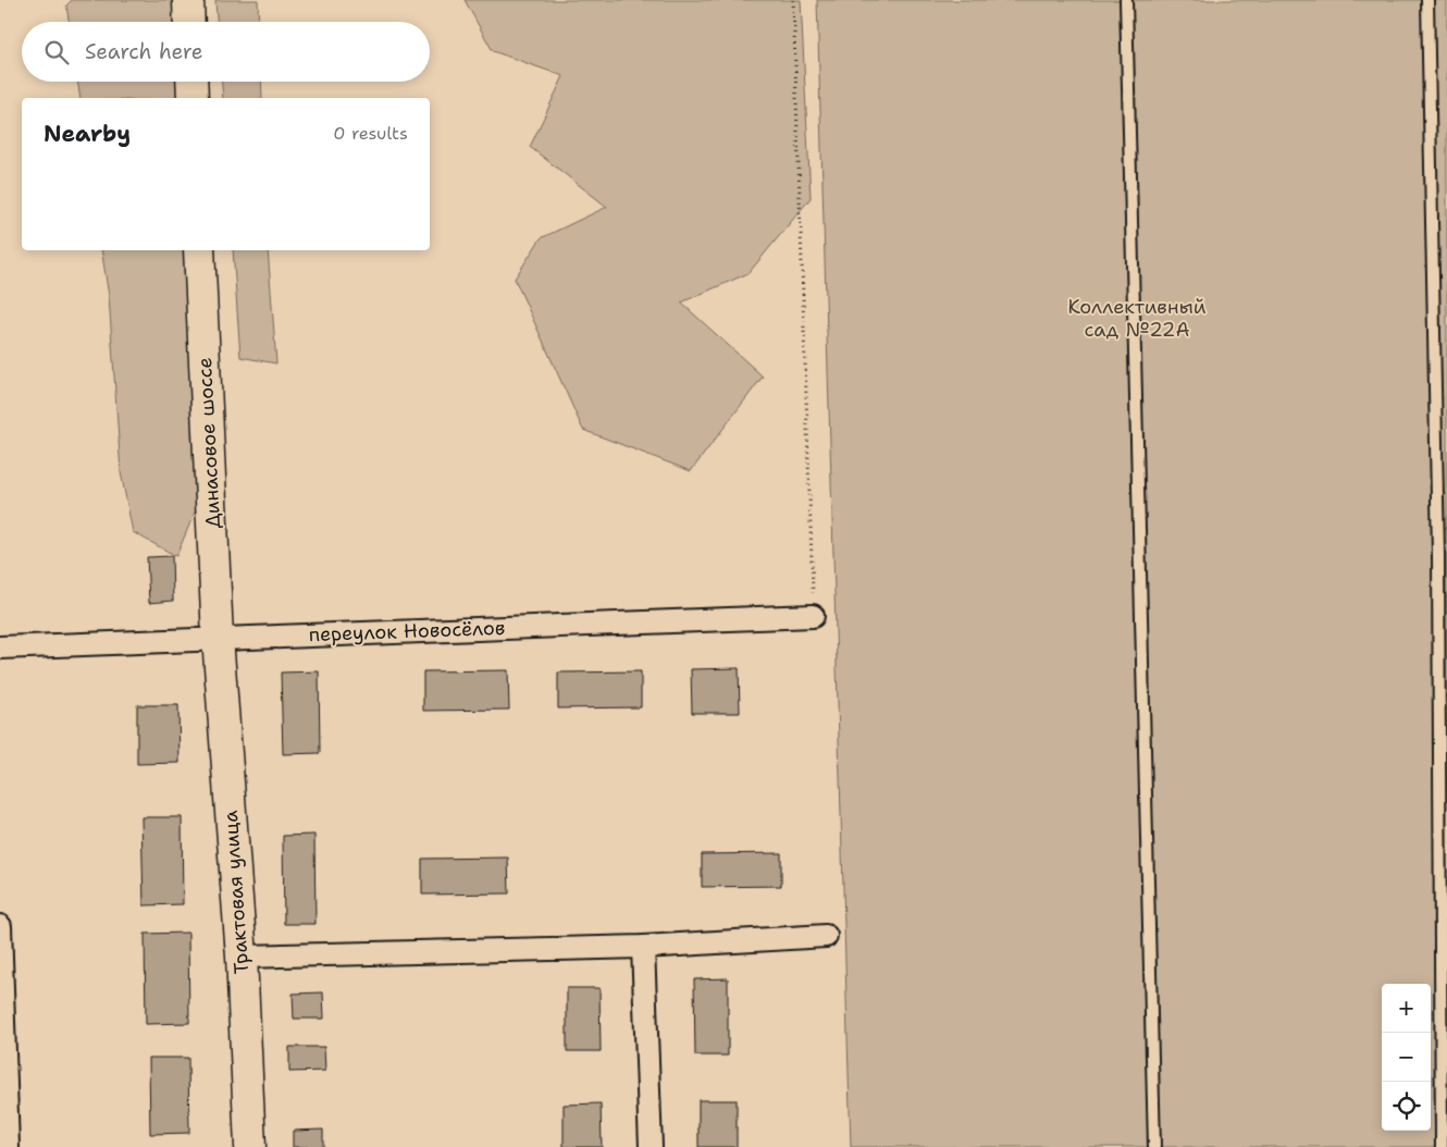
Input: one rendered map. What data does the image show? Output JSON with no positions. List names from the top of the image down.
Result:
{
  "streets": {
    "street": ["Динасовое шоссе", "переулок Новосёлов", "Трактовая улица"]
  },
  "crossings": [
    ["Динасовое шоссе", "переулок Новосёлов"],
    ["Динасовое шоссе", "Трактовая улица"],
    ["переулок Новосёлов", "Трактовая улица"]
  ],
  "parks": ["Коллективный сад №22А"],
  "page": {
    "search": "Search here",
    "heading": ["Nearby", "0 results"],
    "map_buttons": ["+", "−"]
  }
}
